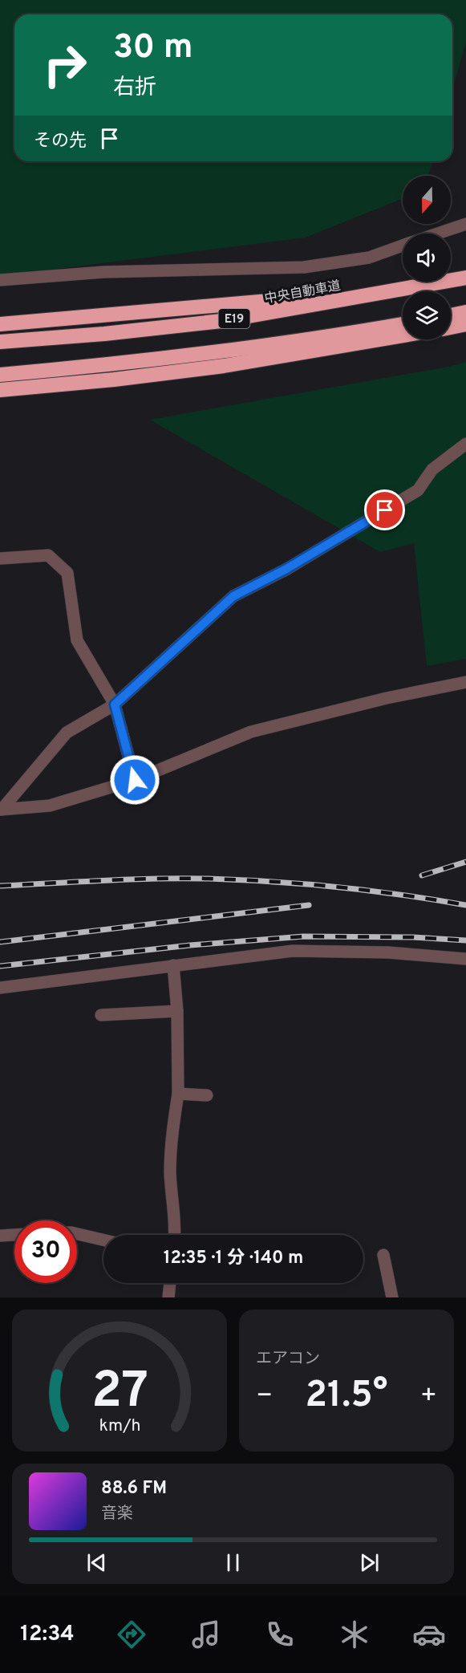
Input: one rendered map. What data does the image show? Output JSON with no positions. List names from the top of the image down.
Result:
{
  "streets": {
    "highway": ["中央自動車道", "E19"]
  },
  "north": "bottom",
  "page": {
    "turn": ["30 m", "右折"],
    "then": "その先",
    "limit": "30",
    "trip": "12:35 · 1 分 · 140 m",
    "tile": "エアコン",
    "heat": ["−", "21.5°", "+"],
    "song": ["88.6 FM", "音楽"],
    "tabs": "12:34",
    "gauge": ["27", "km/h"]
  }
}
